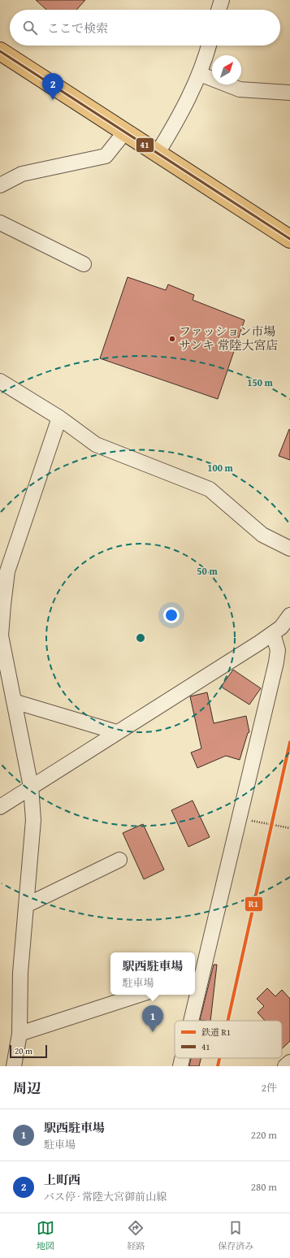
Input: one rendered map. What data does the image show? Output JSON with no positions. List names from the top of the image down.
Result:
{
  "places": ["ファッション市場 サンキ 常陸大宮店"],
  "lines": ["transit line 41", "rail line R1"],
  "legend": ["鉄道 R1", "41"],
  "scale_bar": "20 m",
  "north": "top right",
  "page": {
    "search": "ここで検索",
    "pins": ["2", "1"],
    "popup": ["駅西駐車場", "駐車場"],
    "scale": "20 m",
    "heading": ["周辺", "2件"],
    "list": [
      {
        "mark": "1",
        "name": "駅西駐車場",
        "note": "駐車場",
        "value": "220 m"
      },
      {
        "mark": "2",
        "name": "上町西",
        "note": "バス停 · 常陸大宮御前山線",
        "value": "280 m"
      }
    ],
    "nav": ["地図", "経路", "保存済み"]
  },
  "rings": ["150 m", "100 m", "50 m"]
}
